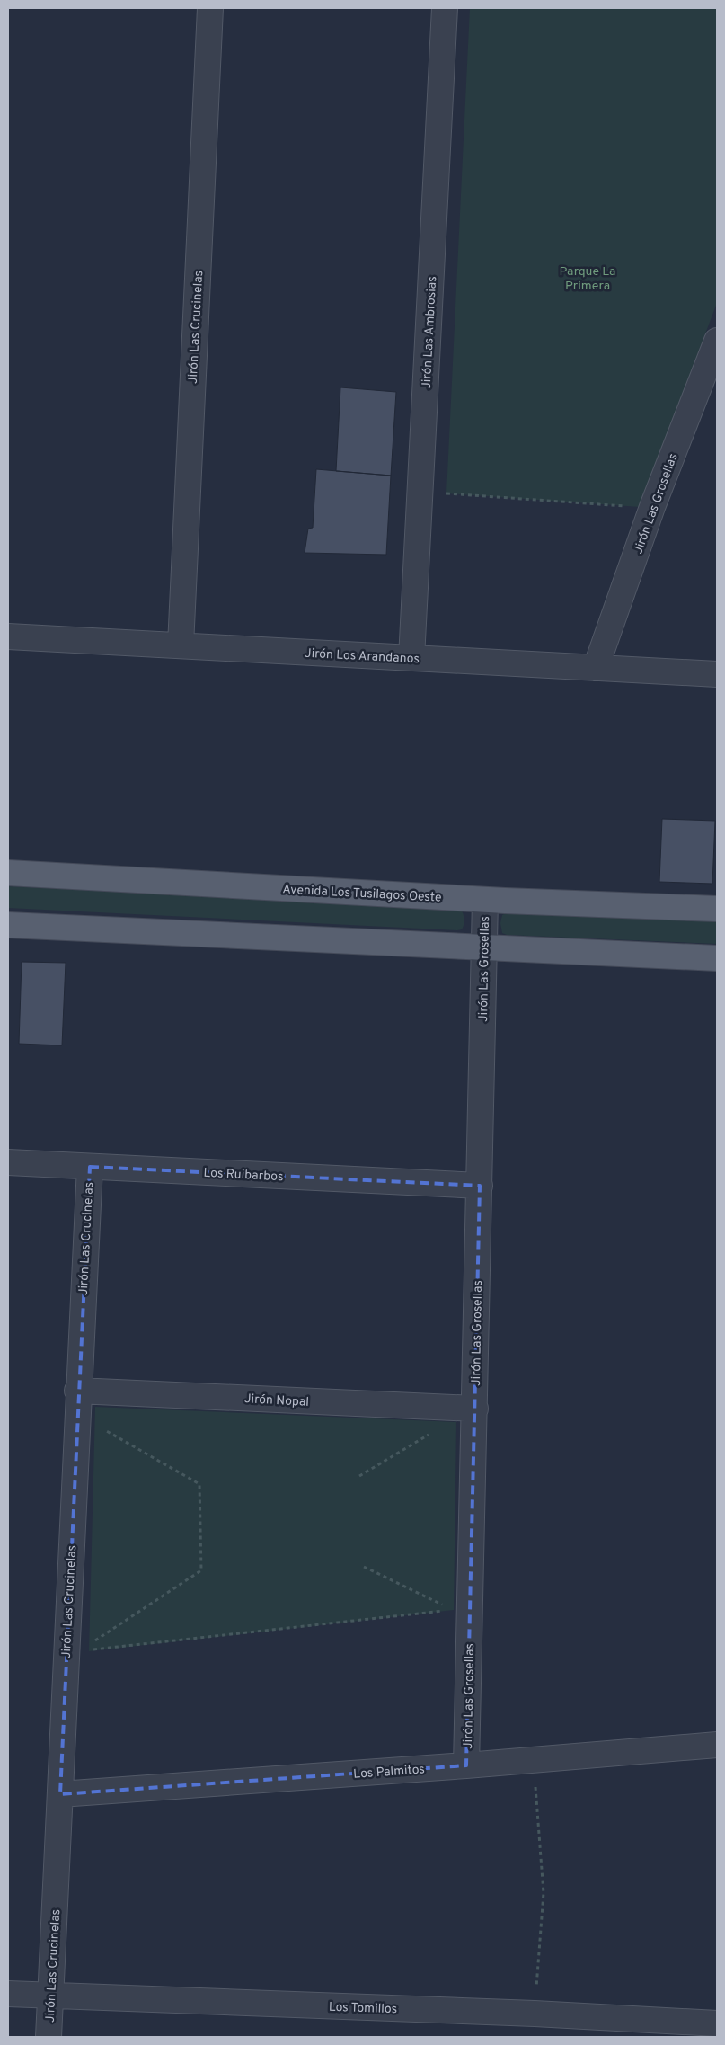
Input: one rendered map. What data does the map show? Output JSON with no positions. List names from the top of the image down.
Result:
{
  "streets": {
    "main road": ["Avenida Los Tusilagos Oeste"],
    "street": [
      "Jirón Las Crucinelas",
      "Jirón Las Ambrosias",
      "Jirón Las Grosellas",
      "Jirón Los Arandanos",
      "Los Ruibarbos",
      "Jirón Nopal",
      "Los Palmitos",
      "Los Tomillos"
    ]
  },
  "crossings": [
    ["Jirón Las Crucinelas", "Jirón Los Arandanos"],
    ["Jirón Las Crucinelas", "Los Ruibarbos"],
    ["Jirón Las Crucinelas", "Jirón Nopal"],
    ["Jirón Las Crucinelas", "Los Palmitos"],
    ["Jirón Las Crucinelas", "Los Tomillos"],
    ["Jirón Las Ambrosias", "Jirón Los Arandanos"],
    ["Jirón Las Grosellas", "Jirón Los Arandanos"],
    ["Jirón Las Grosellas", "Avenida Los Tusilagos Oeste"],
    ["Jirón Las Grosellas", "Los Ruibarbos"],
    ["Jirón Las Grosellas", "Jirón Nopal"],
    ["Jirón Las Grosellas", "Los Palmitos"]
  ],
  "parks": ["Parque La Primera"]
}
